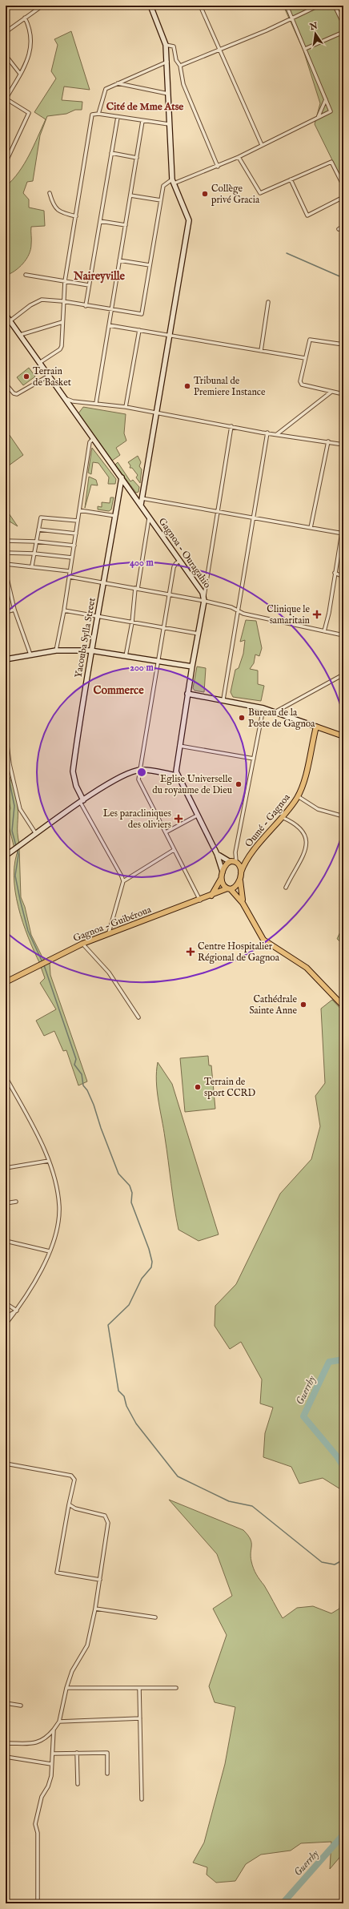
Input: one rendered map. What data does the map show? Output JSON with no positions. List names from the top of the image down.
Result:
{
  "streets": {
    "main road": ["Oumé - Gagnoa", "Gagnoa - Guibéroua"],
    "street": ["Gagnoa - Ouragahio", "Yacouba Sylla Street"]
  },
  "crossings": [
    ["Gagnoa - Ouragahio", "Yacouba Sylla Street"],
    ["Gagnoa - Ouragahio", "Oumé - Gagnoa"],
    ["Gagnoa - Ouragahio", "Gagnoa - Guibéroua"],
    ["Oumé - Gagnoa", "Gagnoa - Guibéroua"]
  ],
  "districts": ["Cité de Mme Atse", "Naireyville", "Commerce"],
  "water": ["Guerrhy"],
  "places": {
    "other": [
      "Collège privé Gracia",
      "Terrain de Basket",
      "Tribunal de Premiere Instance",
      "Bureau de la Poste de Gagnoa",
      "Eglise Universelle du royaume de Dieu",
      "Cathédrale Sainte Anne",
      "Terrain de sport CCRD"
    ],
    "health": ["Clinique le samaritain", "Les paracliniques des oliviers", "Centre Hospitalier Régional de Gagnoa"]
  },
  "north": "top",
  "rings": ["400 m", "200 m"]
}
